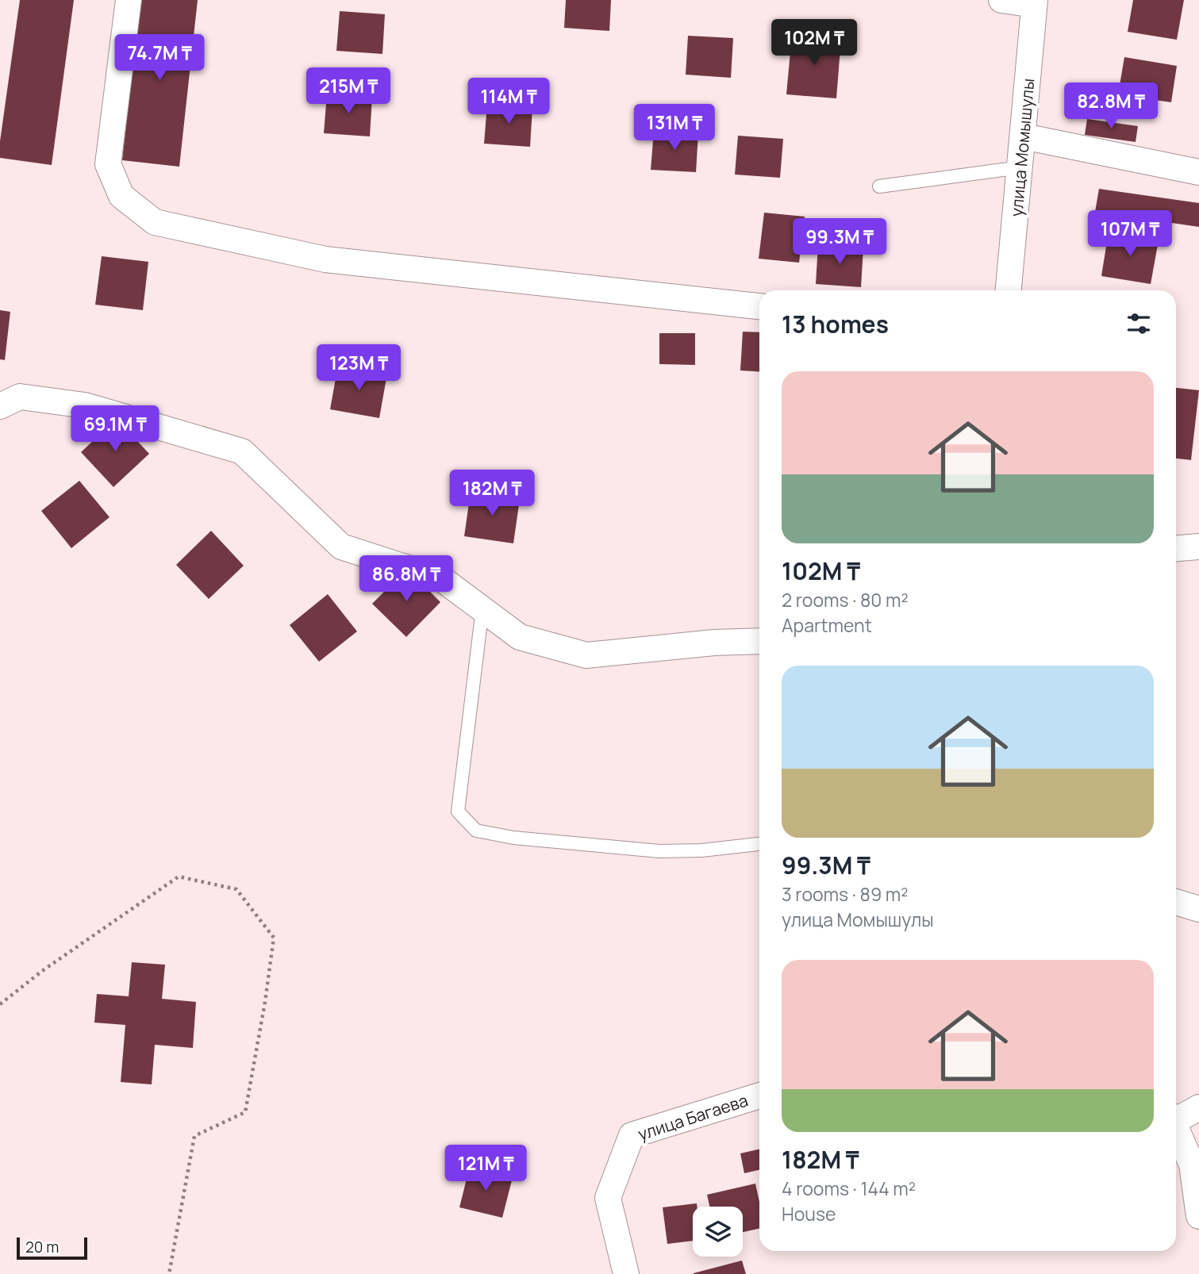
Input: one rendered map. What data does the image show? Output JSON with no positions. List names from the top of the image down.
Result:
{
  "streets": {
    "street": ["улица Момышулы", "улица Багаева"]
  },
  "scale_bar": "20 m",
  "page": {
    "price": [
      "102M ₸",
      "74.7M ₸",
      "215M ₸",
      "114M ₸",
      "82.8M ₸",
      "131M ₸",
      "107M ₸",
      "99.3M ₸",
      "123M ₸",
      "69.1M ₸",
      "182M ₸",
      "86.8M ₸",
      "121M ₸"
    ],
    "heading": "13 homes",
    "list": [
      {
        "name": "102M ₸",
        "note": "2 rooms · 80 m² · Apartment"
      },
      {
        "name": "99.3M ₸",
        "note": "3 rooms · 89 m² · улица Момышулы"
      },
      {
        "name": "182M ₸",
        "note": "4 rooms · 144 m² · House"
      }
    ],
    "scale": "20 m"
  }
}
